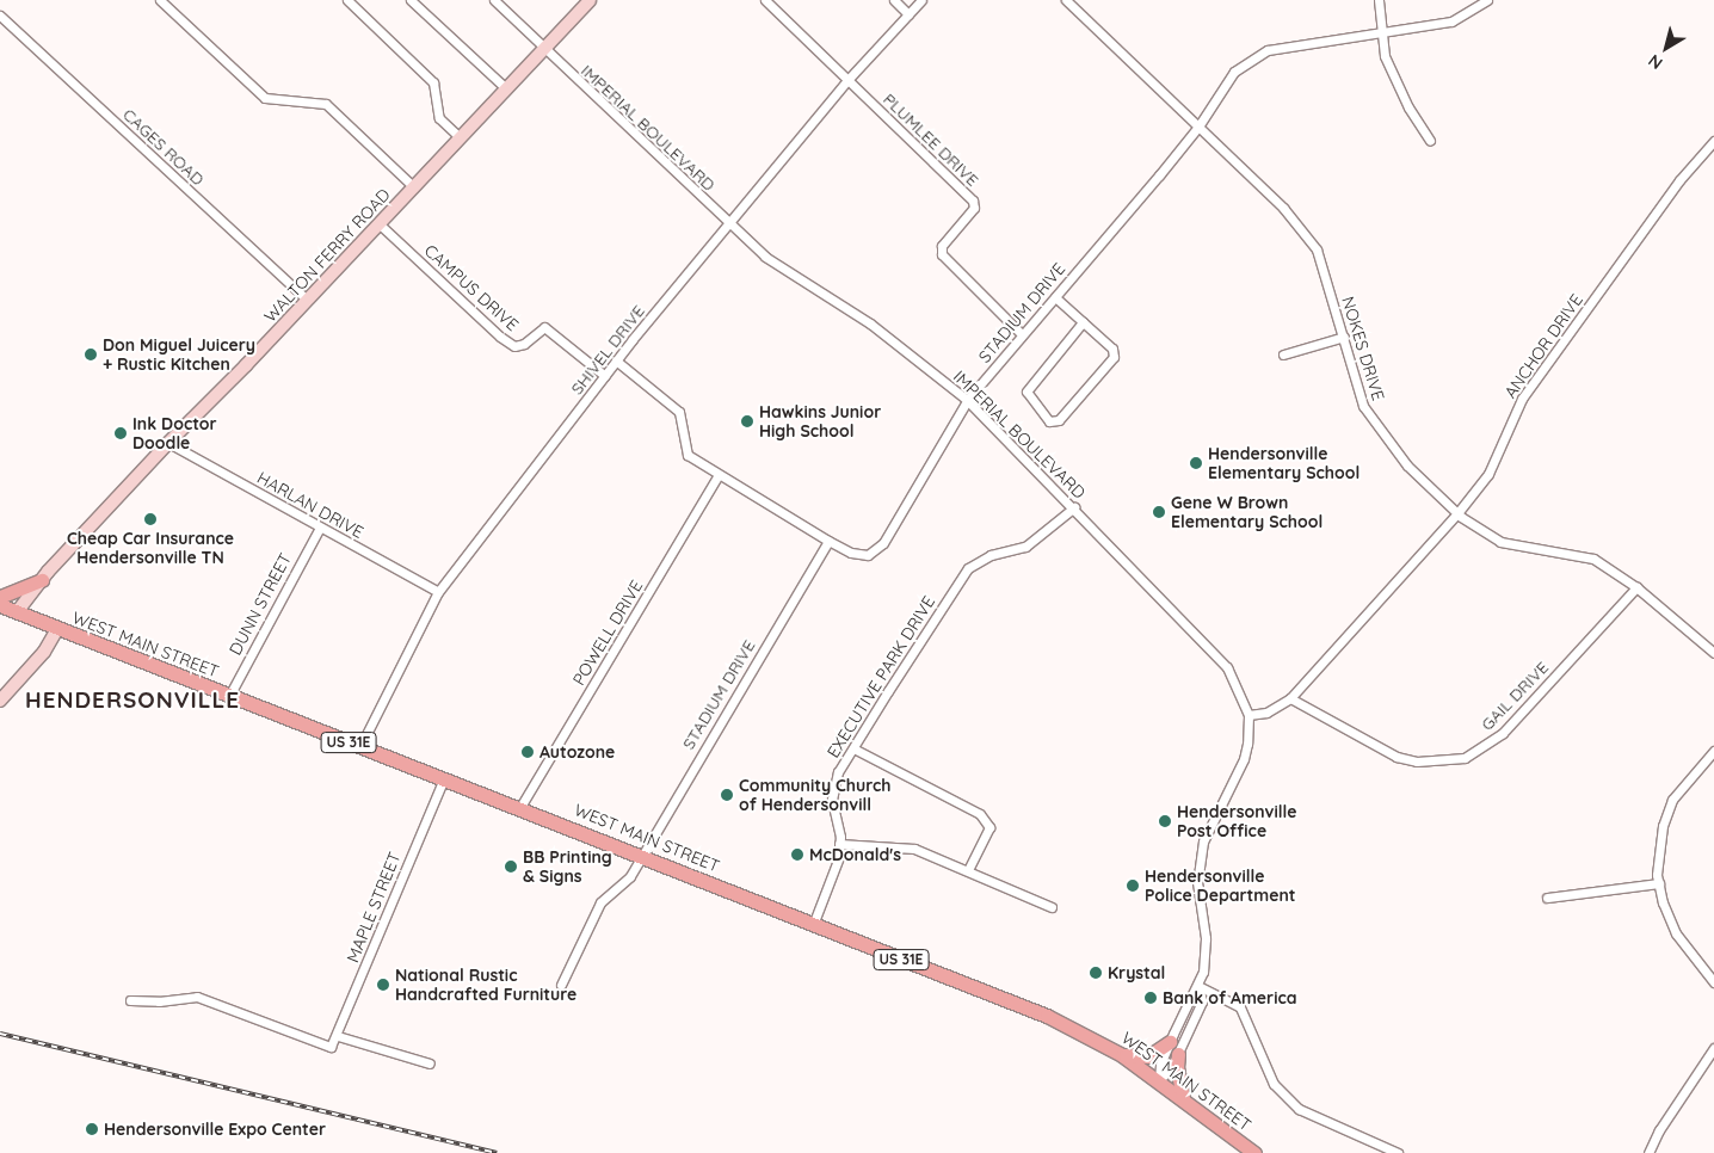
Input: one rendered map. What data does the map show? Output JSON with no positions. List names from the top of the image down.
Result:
{
  "streets": {
    "main road": ["WEST MAIN STREET", "US 31E"],
    "street": [
      "IMPERIAL BOULEVARD",
      "PLUMLEE DRIVE",
      "CAGES ROAD",
      "WALTON FERRY ROAD",
      "CAMPUS DRIVE",
      "STADIUM DRIVE",
      "ANCHOR DRIVE",
      "NOKES DRIVE",
      "SHIVEL DRIVE",
      "HARLAN DRIVE",
      "DUNN STREET",
      "POWELL DRIVE",
      "EXECUTIVE PARK DRIVE",
      "GAIL DRIVE",
      "MAPLE STREET"
    ]
  },
  "crossings": [
    ["IMPERIAL BOULEVARD", "WALTON FERRY ROAD"],
    ["IMPERIAL BOULEVARD", "STADIUM DRIVE"],
    ["IMPERIAL BOULEVARD", "ANCHOR DRIVE"],
    ["IMPERIAL BOULEVARD", "SHIVEL DRIVE"],
    ["IMPERIAL BOULEVARD", "EXECUTIVE PARK DRIVE"],
    ["PLUMLEE DRIVE", "STADIUM DRIVE"],
    ["PLUMLEE DRIVE", "SHIVEL DRIVE"],
    ["CAGES ROAD", "WALTON FERRY ROAD"],
    ["WALTON FERRY ROAD", "CAMPUS DRIVE"],
    ["WALTON FERRY ROAD", "HARLAN DRIVE"],
    ["WALTON FERRY ROAD", "WEST MAIN STREET"],
    ["CAMPUS DRIVE", "SHIVEL DRIVE"],
    ["STADIUM DRIVE", "NOKES DRIVE"],
    ["STADIUM DRIVE", "WEST MAIN STREET"],
    ["ANCHOR DRIVE", "NOKES DRIVE"],
    ["ANCHOR DRIVE", "GAIL DRIVE"],
    ["NOKES DRIVE", "GAIL DRIVE"],
    ["SHIVEL DRIVE", "HARLAN DRIVE"],
    ["SHIVEL DRIVE", "WEST MAIN STREET"],
    ["HARLAN DRIVE", "DUNN STREET"],
    ["DUNN STREET", "WEST MAIN STREET"],
    ["POWELL DRIVE", "WEST MAIN STREET"],
    ["WEST MAIN STREET", "EXECUTIVE PARK DRIVE"],
    ["WEST MAIN STREET", "MAPLE STREET"]
  ],
  "districts": ["HENDERSONVILLE"],
  "places": [
    "Don Miguel Juicery + Rustic Kitchen",
    "Hawkins Junior High School",
    "Ink Doctor Doodle",
    "Hendersonville Elementary School",
    "Gene W Brown Elementary School",
    "Cheap Car Insurance Hendersonville TN",
    "Autozone",
    "Community Church of Hendersonvill",
    "Hendersonville Post Office",
    "McDonald's",
    "BB Printing & Signs",
    "Hendersonville Police Department",
    "Krystal",
    "National Rustic Handcrafted Furniture",
    "Bank of America",
    "Hendersonville Expo Center"
  ],
  "north": "bottom left"
}
